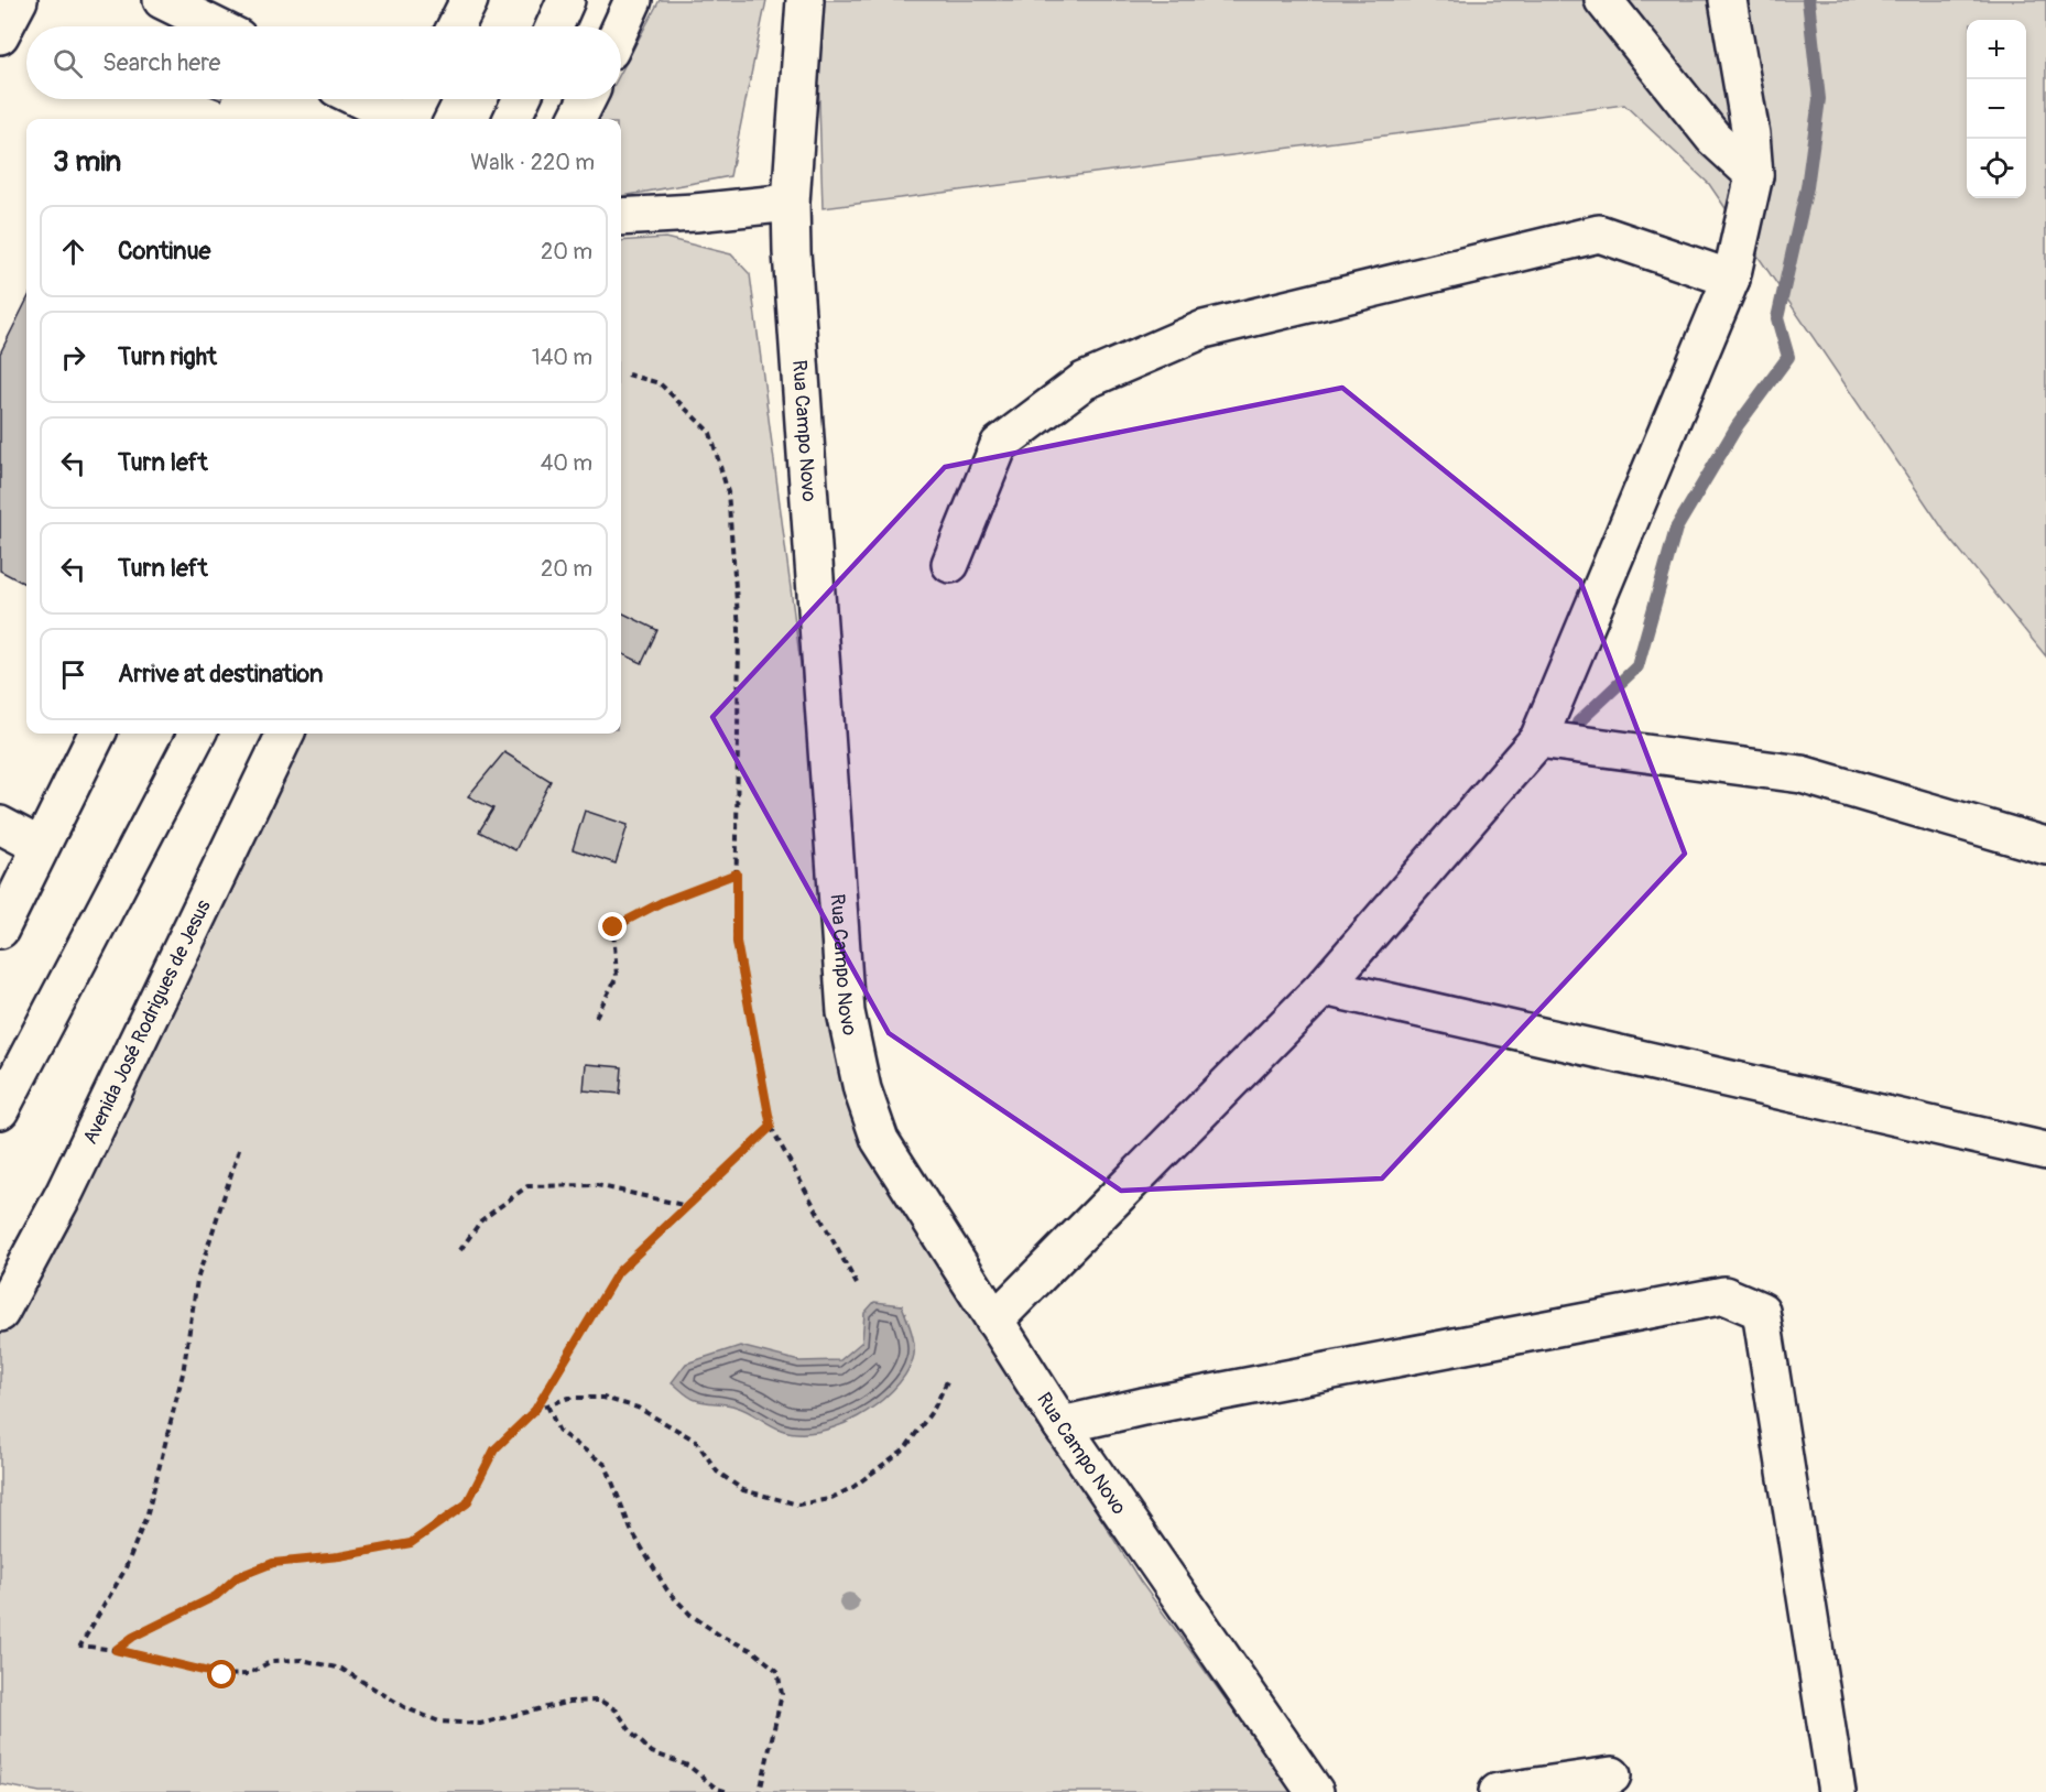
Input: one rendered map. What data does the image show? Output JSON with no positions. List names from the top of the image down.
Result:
{
  "streets": {
    "street": ["Rua Campo Novo", "Avenida José Rodrigues de Jesus"]
  },
  "page": {
    "map_buttons": ["+", "−"],
    "search": "Search here",
    "heading": ["3 min", "Walk · 220 m"],
    "list": [
      ["Continue", "20 m"],
      ["Turn right", "140 m"],
      ["Turn left", "40 m"],
      ["Turn left", "20 m"],
      "Arrive at destination"
    ]
  }
}
